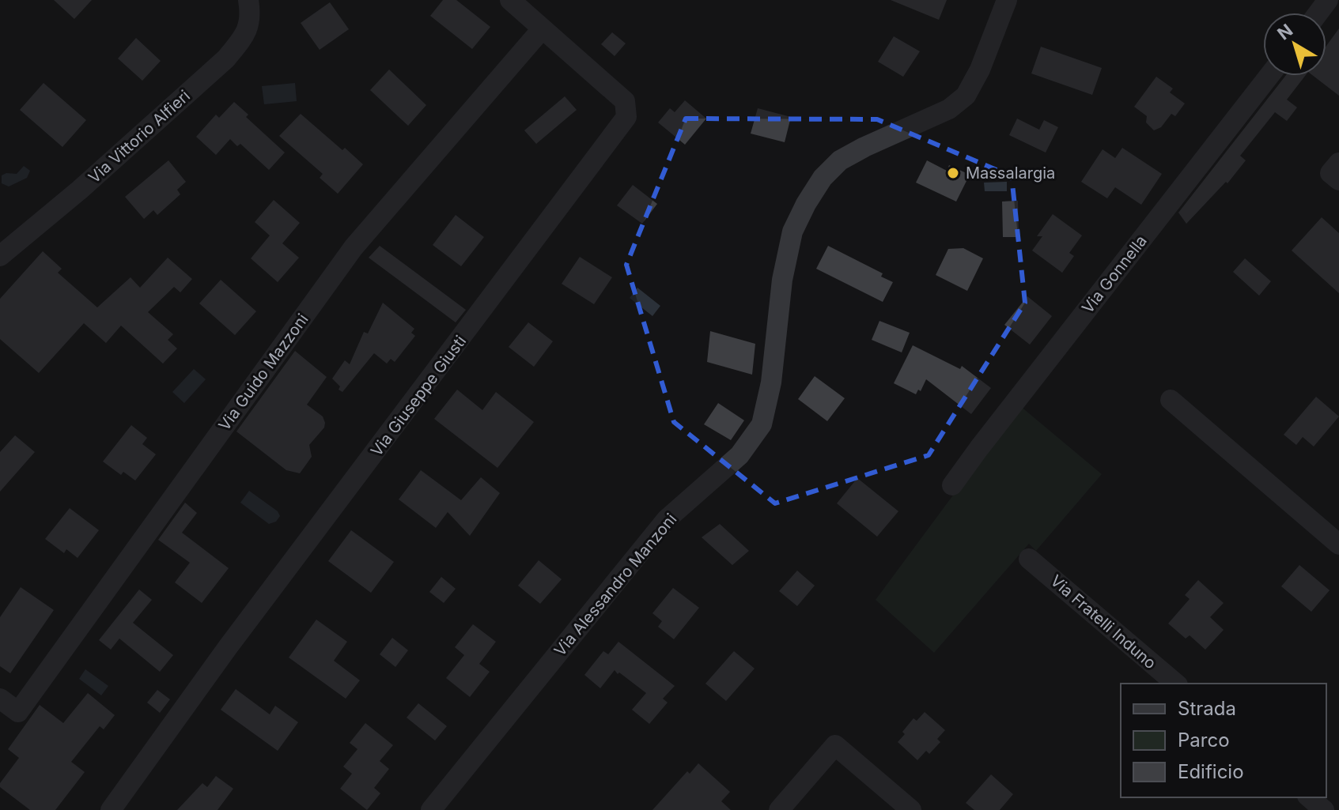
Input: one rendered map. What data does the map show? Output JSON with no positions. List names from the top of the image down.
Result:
{
  "streets": {
    "street": [
      "Via Vittorio Alfieri",
      "Via Gonnella",
      "Via Guido Mazzoni",
      "Via Giuseppe Giusti",
      "Via Alessandro Manzoni",
      "Via Fratelli Induno"
    ]
  },
  "crossings": [
    ["Via Guido Mazzoni", "Via Giuseppe Giusti"]
  ],
  "places": ["Massalargia"],
  "legend": ["Strada", "Parco", "Edificio"],
  "north": "top left"
}
